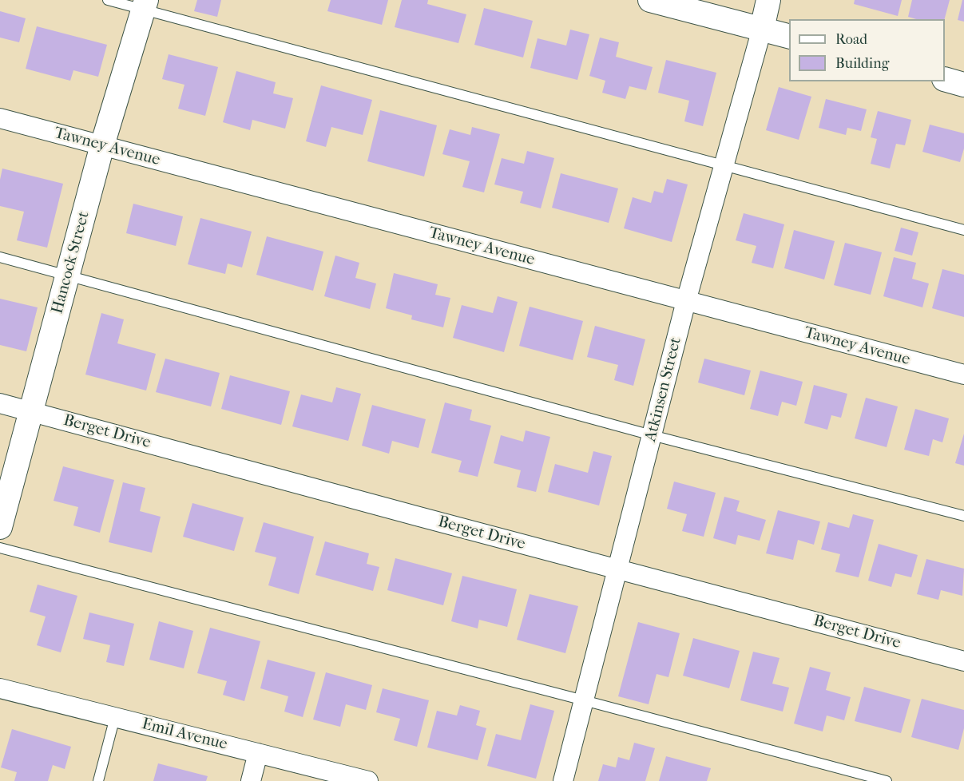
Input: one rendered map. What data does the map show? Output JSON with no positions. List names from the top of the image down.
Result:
{
  "streets": {
    "street": [
      "Tawney Avenue",
      "Hancock Street",
      "Atkinsen Street",
      "Berget Drive",
      "Emil Avenue"
    ]
  },
  "crossings": [
    ["Tawney Avenue", "Hancock Street"],
    ["Tawney Avenue", "Atkinsen Street"],
    ["Hancock Street", "Berget Drive"],
    ["Atkinsen Street", "Berget Drive"]
  ],
  "legend": ["Road", "Building"]
}
